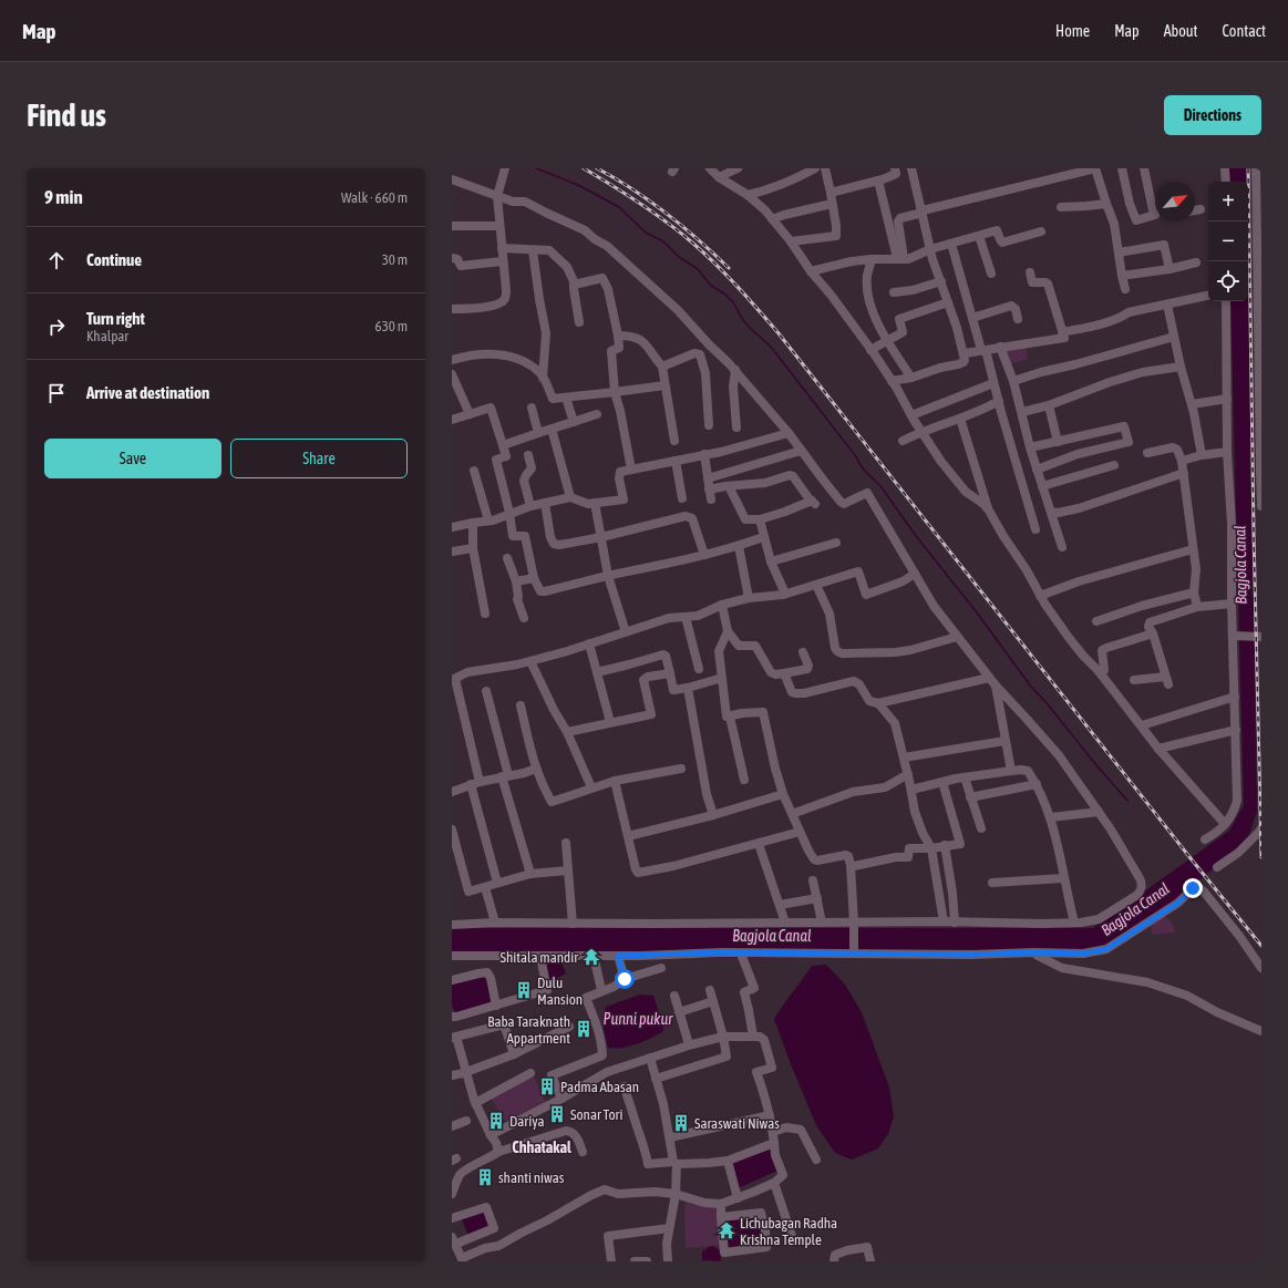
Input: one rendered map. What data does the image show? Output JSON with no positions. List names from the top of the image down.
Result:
{
  "districts": ["Chhatakal"],
  "water": ["Bagjola Canal", "Punni pukur"],
  "places": {
    "temple": ["Shitala mandir", "Lichubagan Radha Krishna Temple"],
    "building": [
      "Dulu Mansion",
      "Baba Taraknath Appartment",
      "Padma Abasan",
      "Sonar Tori",
      "Dariya",
      "Saraswati Niwas",
      "shanti niwas"
    ]
  },
  "north": "top right",
  "page": {
    "header": "Map",
    "nav": [
      "Home",
      "Map",
      "About",
      "Contact"
    ],
    "buttons": [
      "Directions",
      ["Save", "Share"]
    ],
    "title": "Find us",
    "heading": ["9 min", "Walk · 660 m"],
    "map_buttons": ["+", "−"],
    "list": [
      ["Continue", "30 m"],
      ["Turn right", "Khalpar", "630 m"],
      "Arrive at destination"
    ]
  }
}
